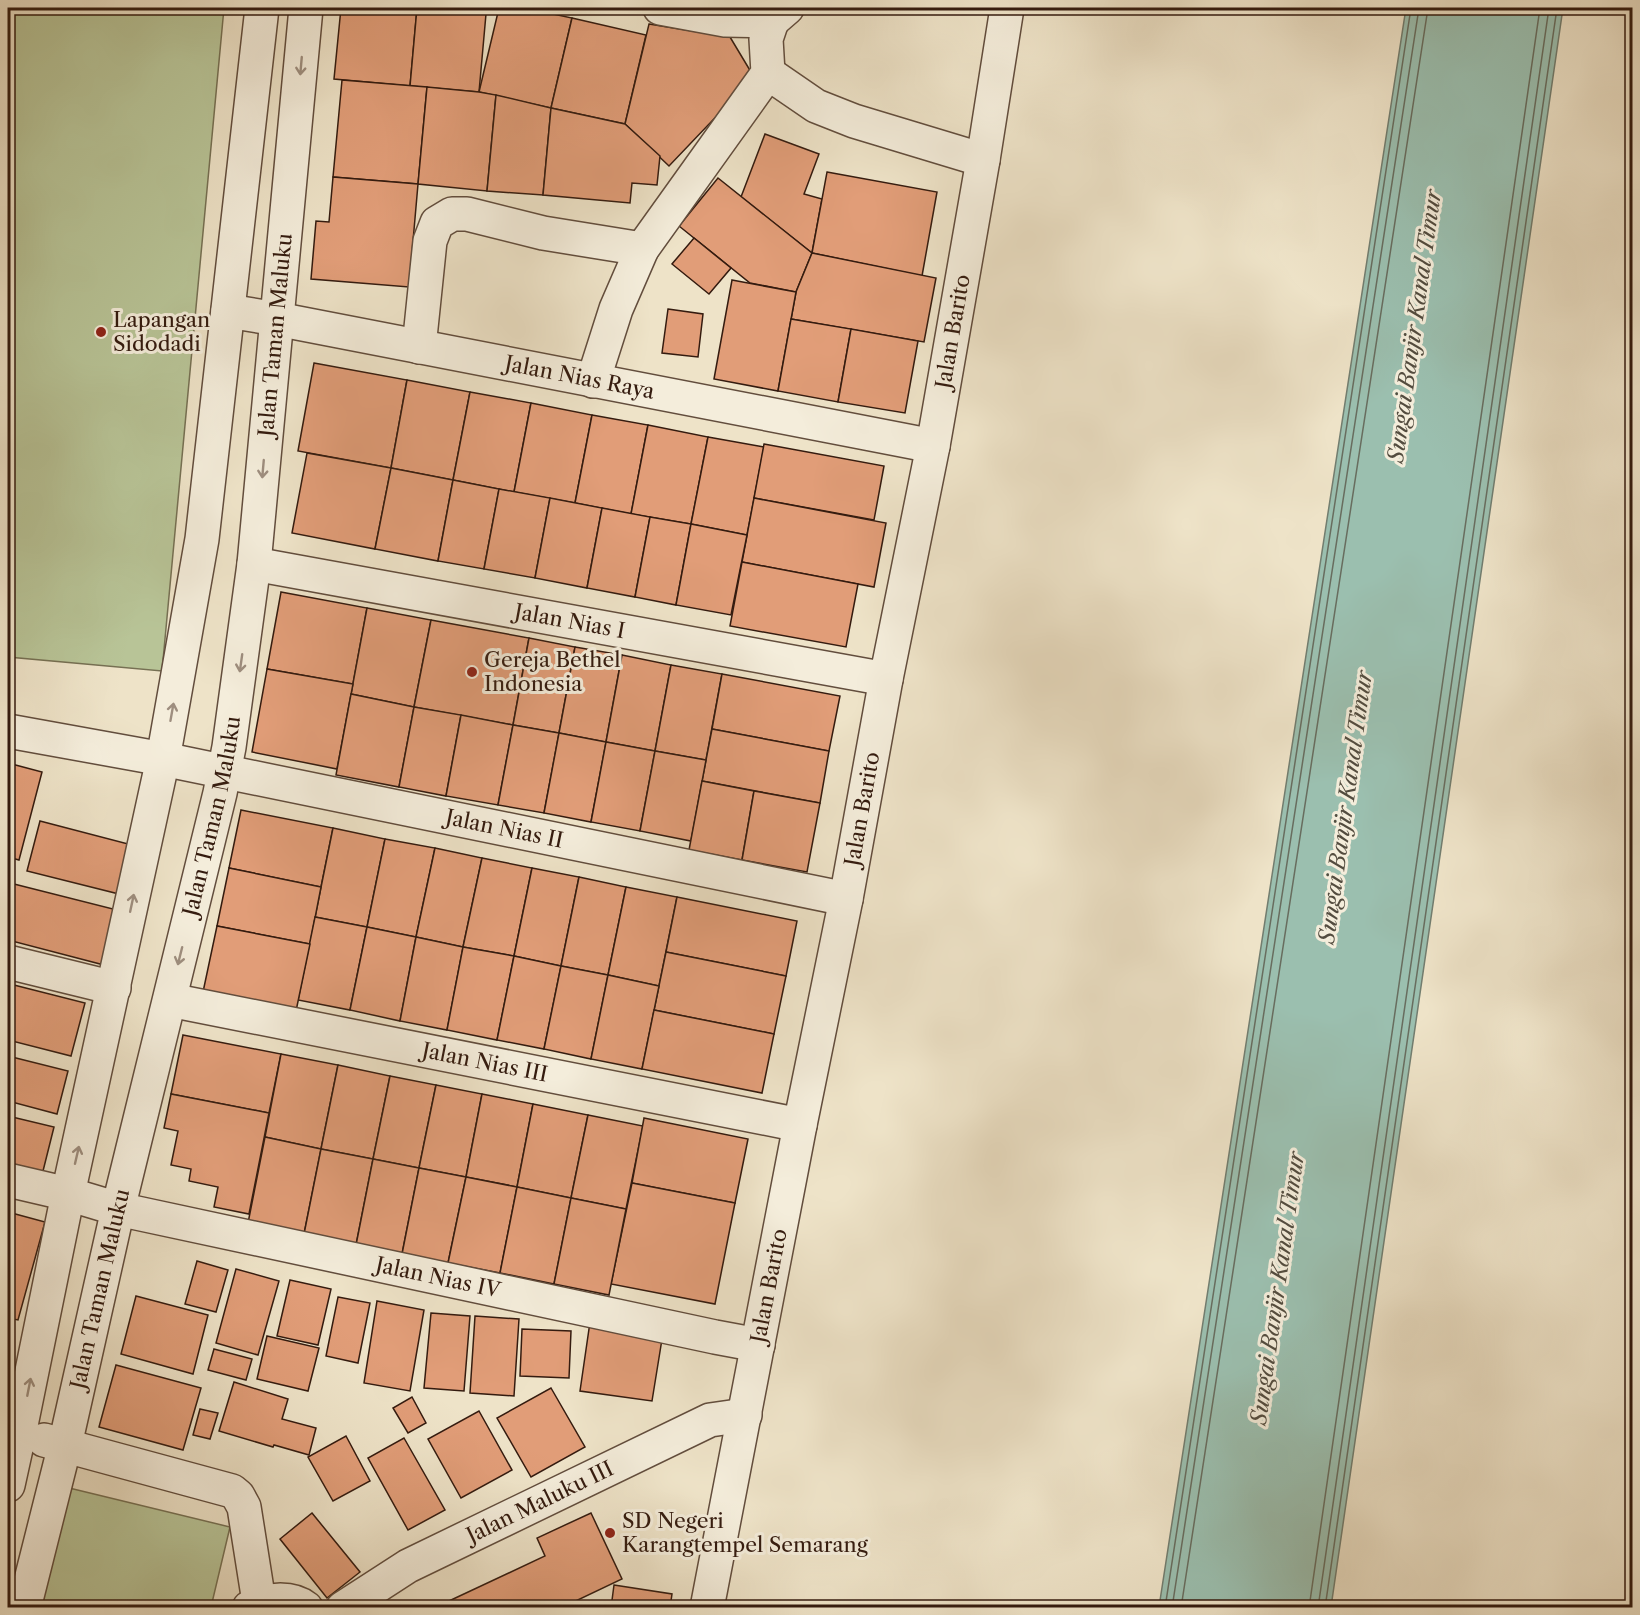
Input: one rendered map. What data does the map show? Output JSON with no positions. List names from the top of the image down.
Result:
{
  "streets": {
    "street": [
      "Jalan Barito",
      "Jalan Taman Maluku",
      "Jalan Nias Raya",
      "Jalan Nias I",
      "Jalan Nias II",
      "Jalan Nias III",
      "Jalan Nias IV",
      "Jalan Maluku III"
    ]
  },
  "crossings": [
    ["Jalan Barito", "Jalan Nias Raya"],
    ["Jalan Barito", "Jalan Nias I"],
    ["Jalan Barito", "Jalan Nias II"],
    ["Jalan Barito", "Jalan Nias III"],
    ["Jalan Barito", "Jalan Nias IV"],
    ["Jalan Barito", "Jalan Maluku III"],
    ["Jalan Taman Maluku", "Jalan Nias Raya"],
    ["Jalan Taman Maluku", "Jalan Nias I"],
    ["Jalan Taman Maluku", "Jalan Nias II"],
    ["Jalan Taman Maluku", "Jalan Nias III"],
    ["Jalan Taman Maluku", "Jalan Nias IV"]
  ],
  "water": ["Sungai Banjir Kanal Timur"],
  "places": ["Lapangan Sidodadi", "Gereja Bethel Indonesia", "SD Negeri Karangtempel Semarang"]
}
